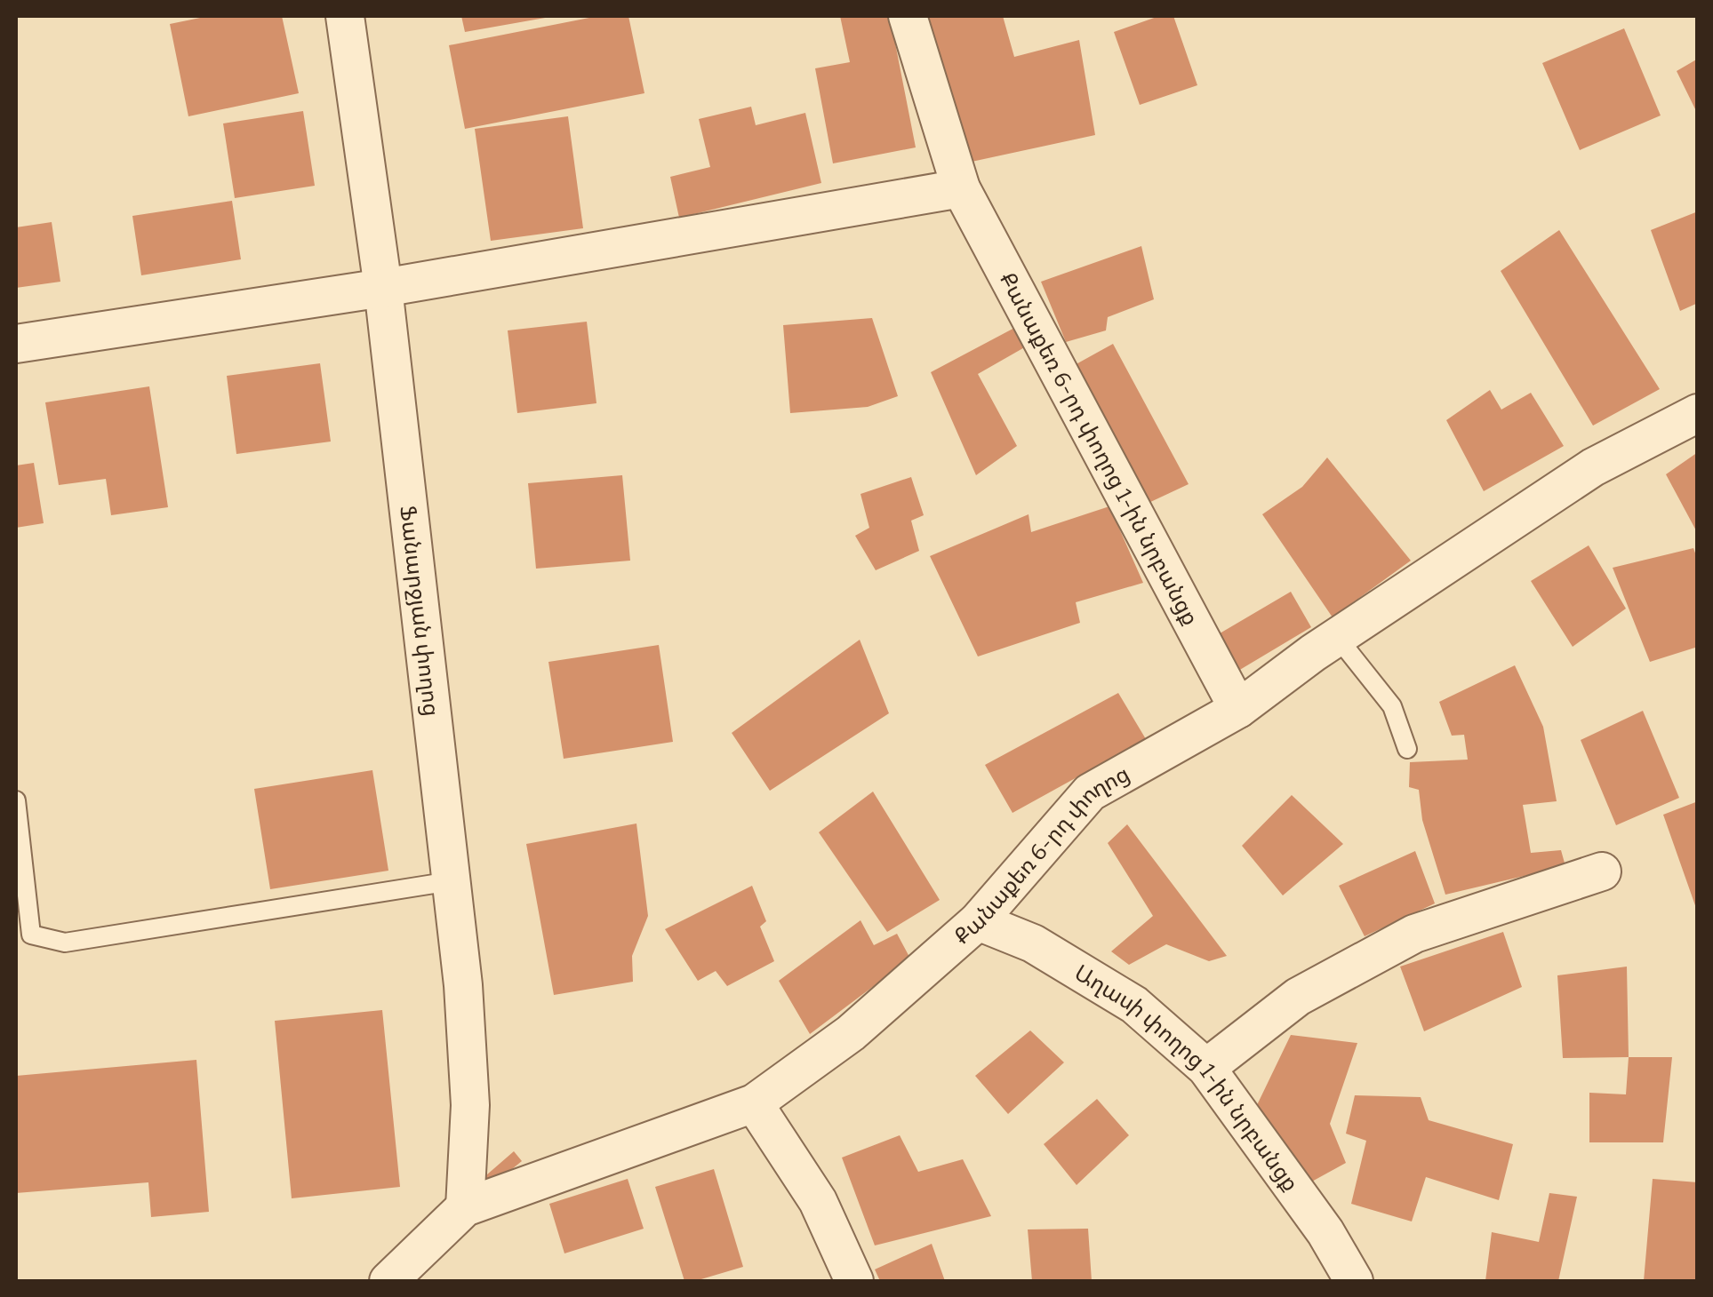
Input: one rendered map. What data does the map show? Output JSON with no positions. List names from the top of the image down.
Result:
{
  "streets": {
    "street": [
      "Քանաքեռ 6-րդ փողոց 1-ին նրբանցք",
      "Ֆանարջյան փողոց",
      "Քանաքեռ 6-րդ փողոց",
      "Աղասի փողոց 1-ին նրբանցք"
    ]
  },
  "crossings": [
    ["Քանաքեռ 6-րդ փողոց 1-ին նրբանցք", "Քանաքեռ 6-րդ փողոց"],
    ["Ֆանարջյան փողոց", "Քանաքեռ 6-րդ փողոց"],
    ["Քանաքեռ 6-րդ փողոց", "Աղասի փողոց 1-ին նրբանցք"]
  ]
}
